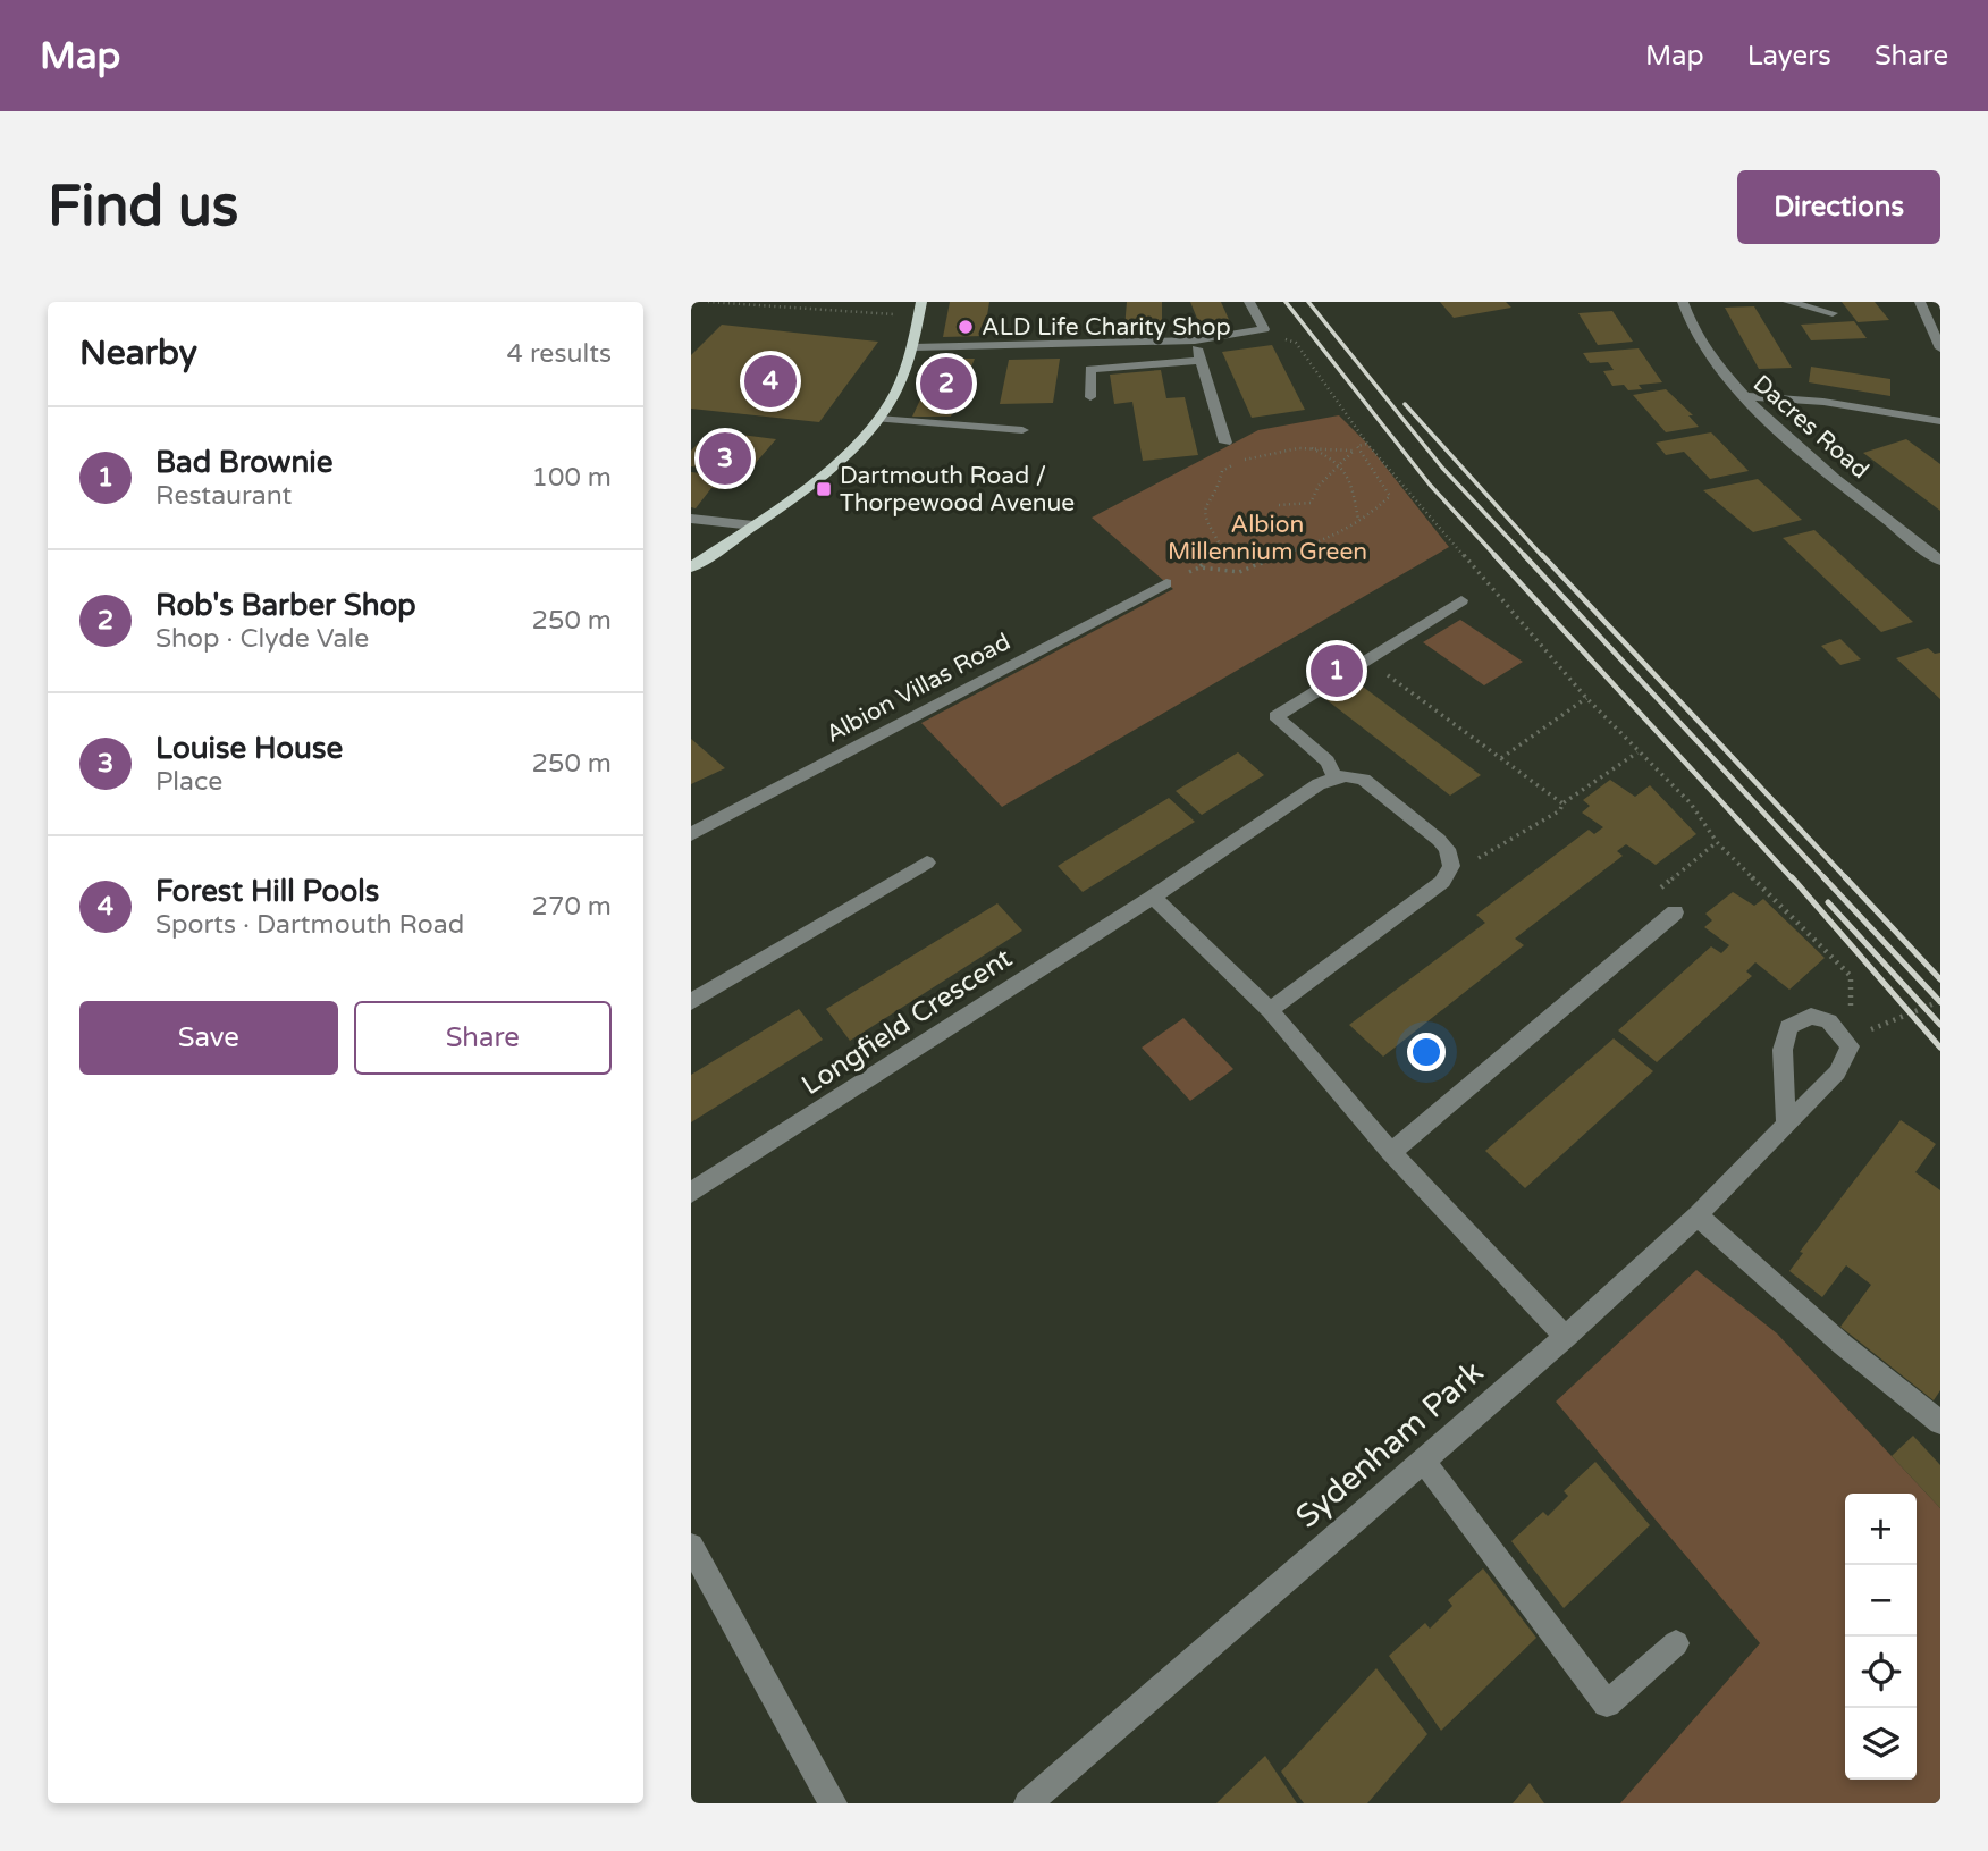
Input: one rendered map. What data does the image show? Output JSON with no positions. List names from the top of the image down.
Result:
{
  "streets": {
    "street": [
      "Dacres Road",
      "Albion Villas Road",
      "Longfield Crescent",
      "Sydenham Park"
    ]
  },
  "parks": ["Albion Millennium Green"],
  "places": {
    "other": ["ALD Life Charity Shop"],
    "transit": ["Dartmouth Road / Thorpewood Avenue"]
  },
  "page": {
    "header": "Map",
    "nav": ["Map", "Layers", "Share"],
    "buttons": [
      "Directions",
      ["Save", "Share"]
    ],
    "title": "Find us",
    "heading": ["Nearby", "4 results"],
    "pins": [
      "4",
      "2",
      "3",
      "1"
    ],
    "list": [
      {
        "mark": "1",
        "name": "Bad Brownie",
        "note": "Restaurant",
        "value": "100 m"
      },
      {
        "mark": "2",
        "name": "Rob's Barber Shop",
        "note": "Shop · Clyde Vale",
        "value": "250 m"
      },
      {
        "mark": "3",
        "name": "Louise House",
        "note": "Place",
        "value": "250 m"
      },
      {
        "mark": "4",
        "name": "Forest Hill Pools",
        "note": "Sports · Dartmouth Road",
        "value": "270 m"
      }
    ],
    "map_buttons": ["+", "−"]
  }
}
